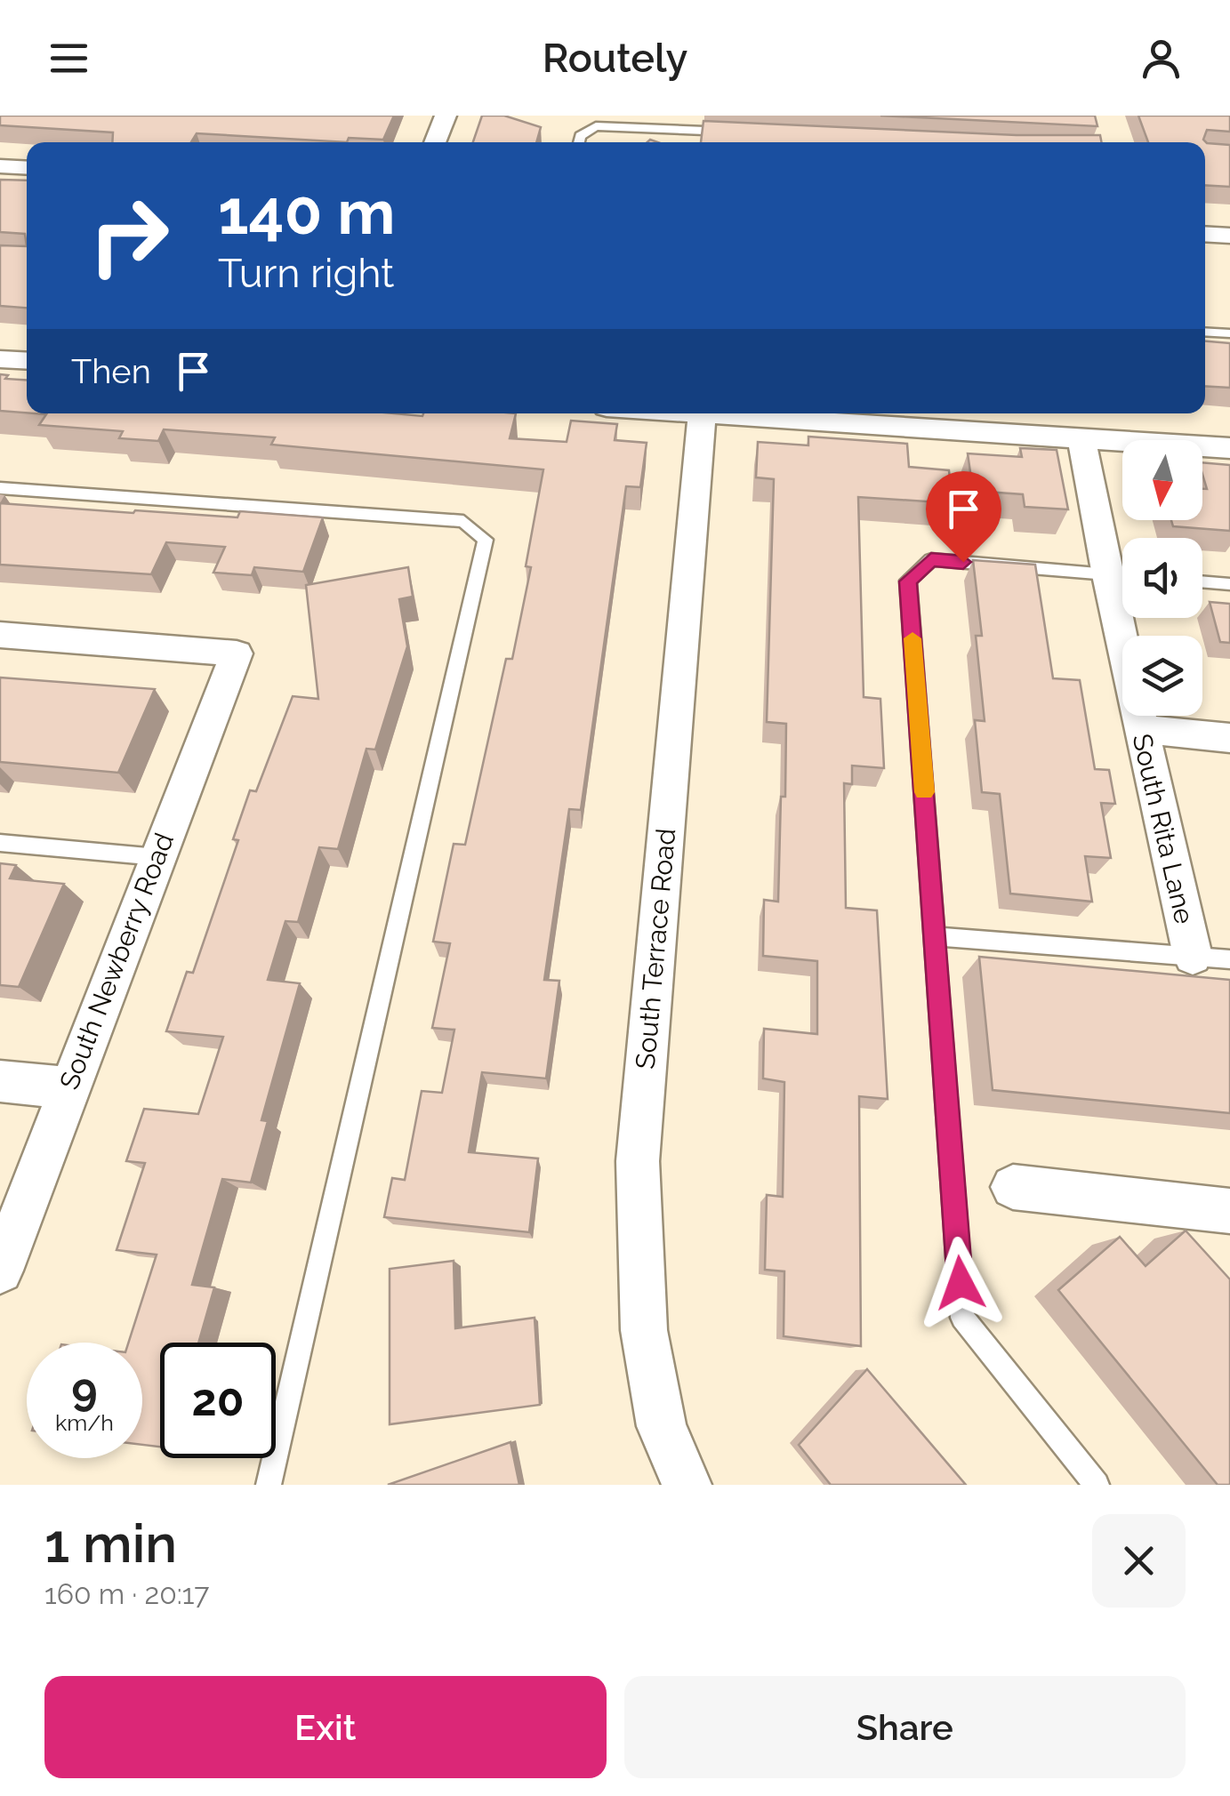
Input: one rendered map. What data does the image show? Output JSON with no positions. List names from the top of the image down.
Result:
{
  "streets": {
    "street": ["South Rita Lane", "South Terrace Road", "South Newberry Road"]
  },
  "north": "bottom",
  "page": {
    "header": "Routely",
    "turn": ["140 m", "Turn right"],
    "then": "Then",
    "speed": "9 km/h",
    "limit": "20",
    "heading": ["1 min", "160 m · 20:17"],
    "buttons": ["Exit", "Share"]
  }
}
